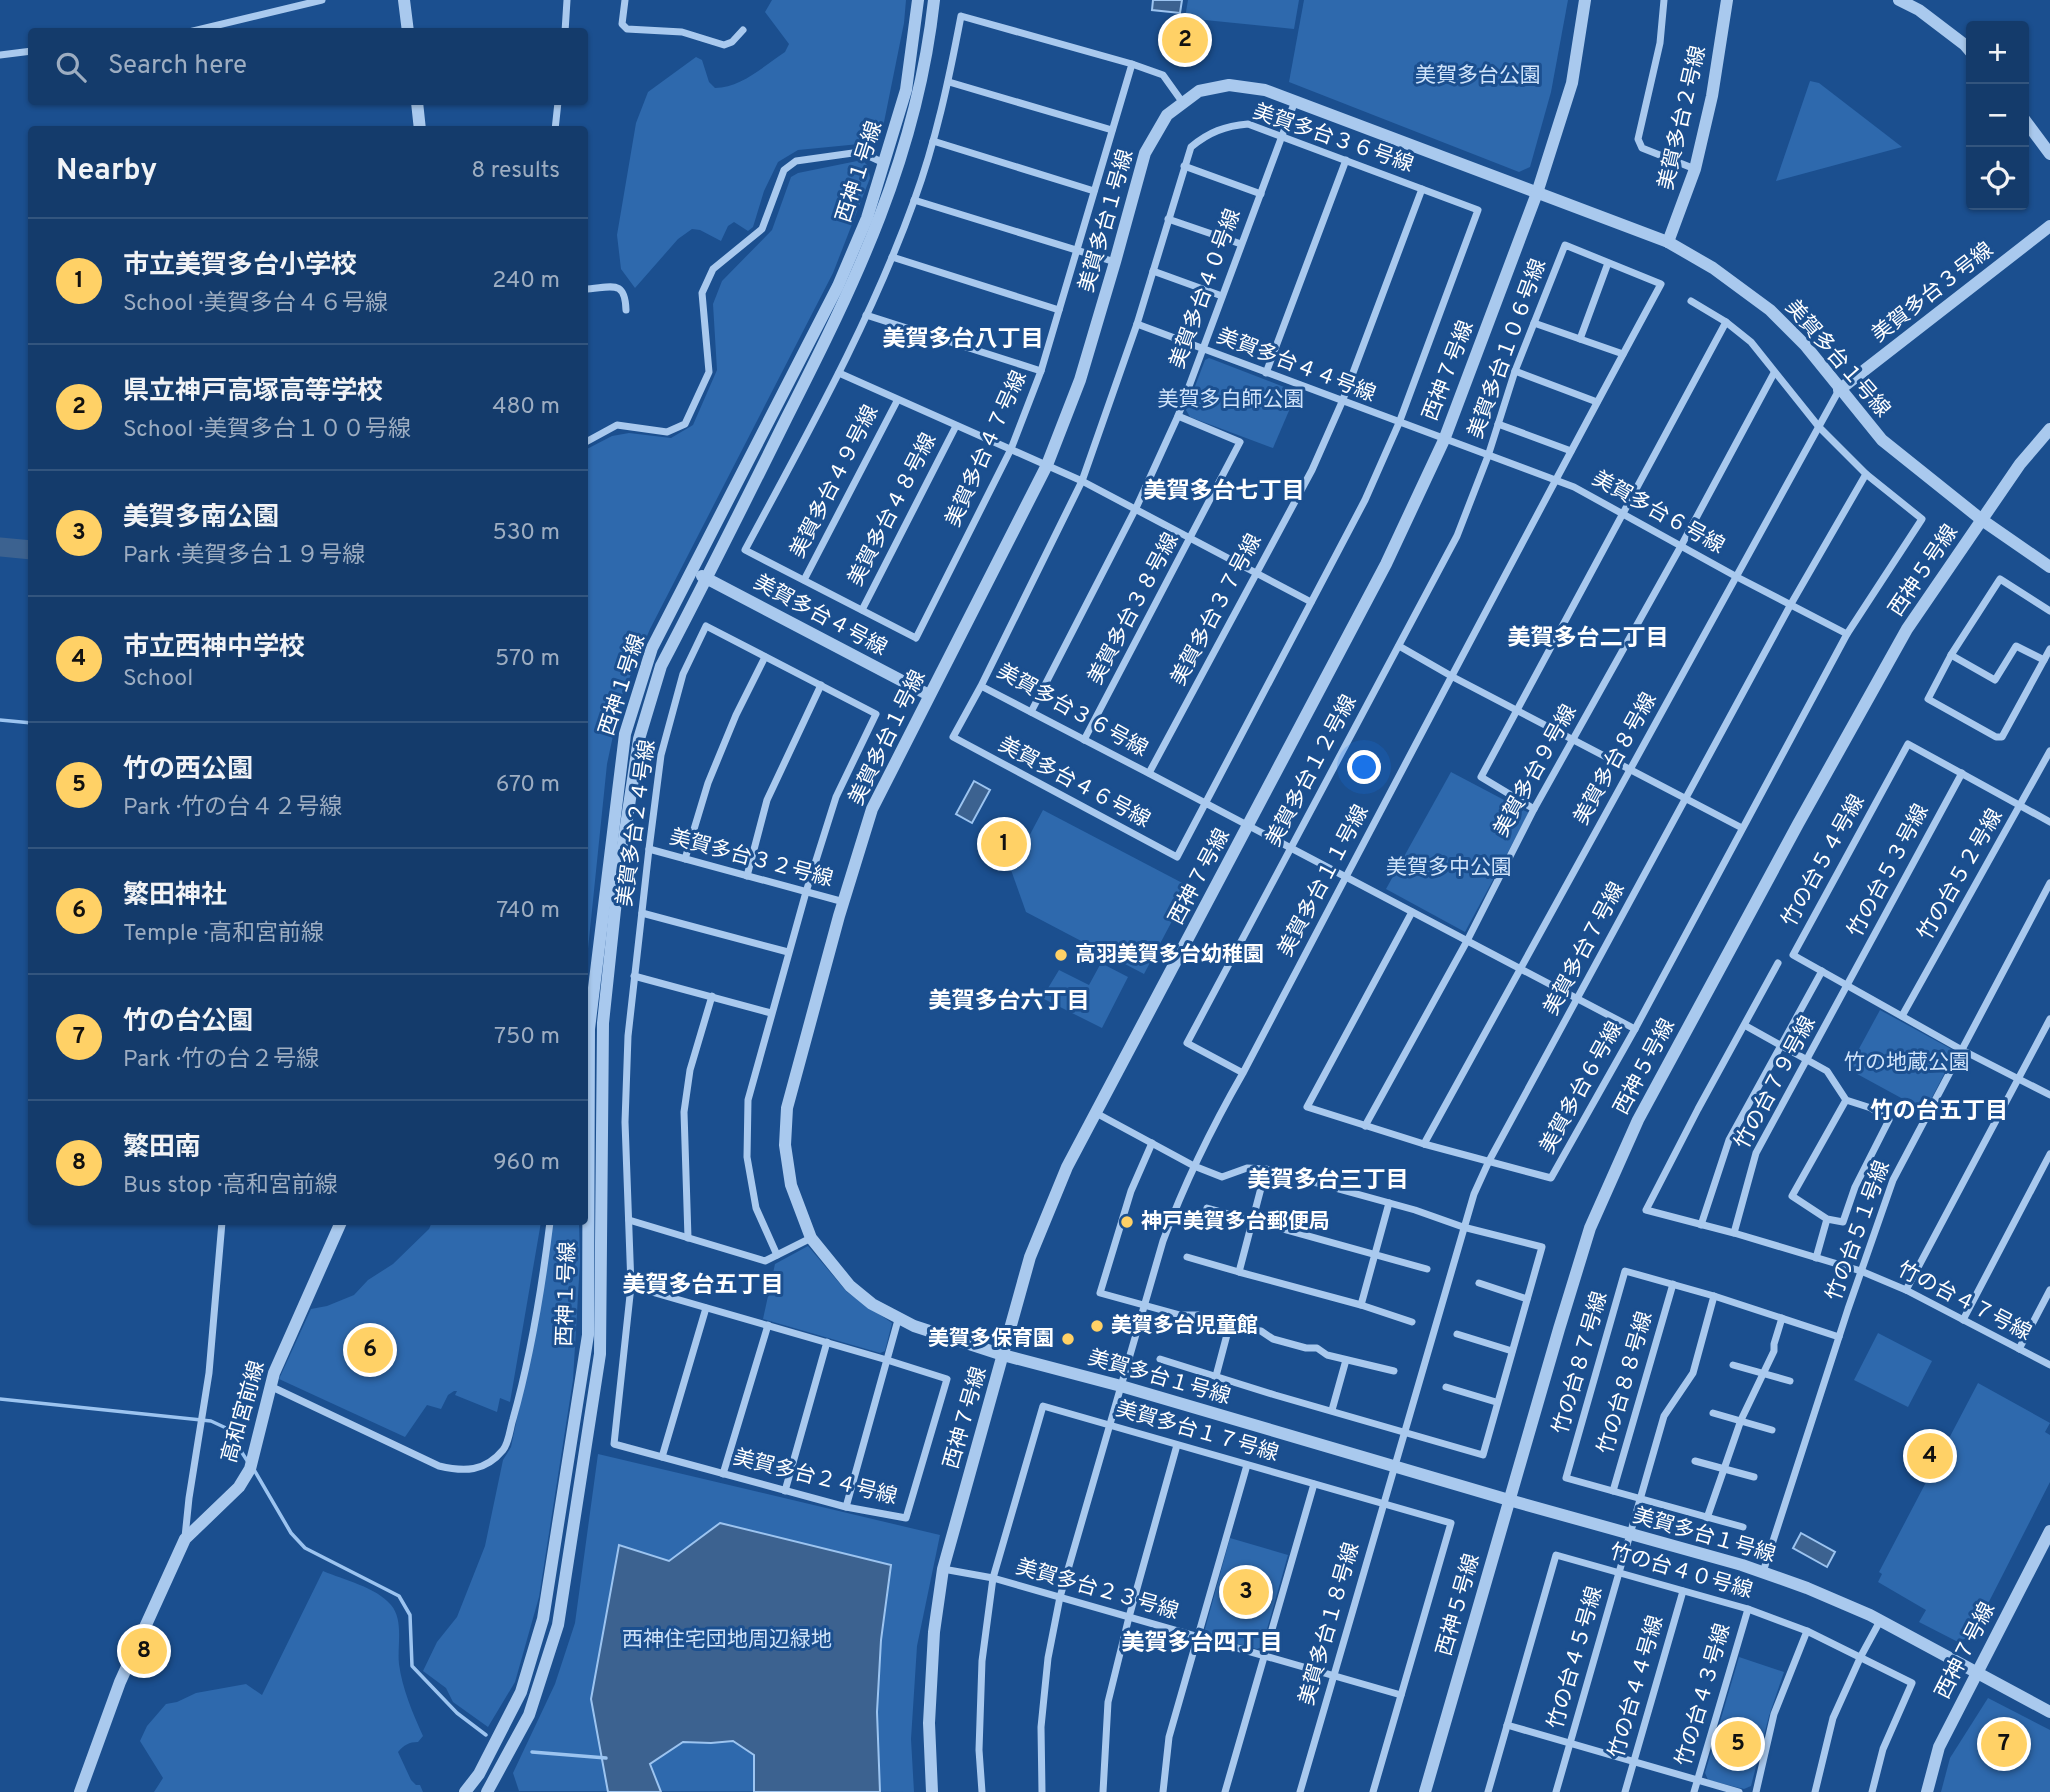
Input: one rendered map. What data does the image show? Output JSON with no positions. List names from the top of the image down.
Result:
{
  "streets": {
    "street": [
      "美賀多台２号線",
      "美賀多台３６号線",
      "西神１号線",
      "美賀多台１号線",
      "美賀多台４０号線",
      "美賀多台３号線",
      "美賀多台１０６号線",
      "美賀多台４４号線",
      "西神７号線",
      "美賀多台４７号線",
      "美賀多台４９号線",
      "美賀多台４８号線",
      "美賀多台６号線",
      "西神５号線",
      "美賀多台３８号線",
      "美賀多台３７号線",
      "美賀多台４号線",
      "美賀多台８号線",
      "美賀多台１２号線",
      "美賀多台９号線",
      "美賀多台４６号線",
      "美賀多台２４号線",
      "美賀多台３２号線",
      "竹の台５４号線",
      "竹の台５３号線",
      "竹の台５２号線",
      "美賀多台１１号線",
      "美賀多台７号線",
      "竹の台７９号線",
      "竹の台５１号線",
      "竹の台４７号線",
      "竹の台８７号線",
      "竹の台８８号線",
      "高和宮前線",
      "美賀多台１７号線",
      "竹の台４０号線",
      "美賀多台２３号線",
      "美賀多台１８号線",
      "竹の台４５号線",
      "竹の台４４号線",
      "竹の台４３号線"
    ]
  },
  "crossings": [
    ["美賀多台２号線", "美賀多台１号線"],
    ["美賀多台３６号線", "美賀多台４０号線"],
    ["美賀多台３６号線", "美賀多台４４号線"],
    ["美賀多台３６号線", "西神７号線"],
    ["美賀多台３６号線", "美賀多台６号線"],
    ["美賀多台３６号線", "美賀多台３８号線"],
    ["美賀多台３６号線", "美賀多台３７号線"],
    ["美賀多台３６号線", "美賀多台８号線"],
    ["美賀多台３６号線", "美賀多台１２号線"],
    ["美賀多台３６号線", "美賀多台９号線"],
    ["美賀多台３６号線", "美賀多台４６号線"],
    ["美賀多台３６号線", "美賀多台１１号線"],
    ["美賀多台３６号線", "美賀多台７号線"],
    ["西神１号線", "美賀多台４号線"],
    ["美賀多台１号線", "美賀多台４０号線"],
    ["美賀多台１号線", "美賀多台３号線"],
    ["美賀多台１号線", "西神７号線"],
    ["美賀多台１号線", "西神５号線"],
    ["美賀多台１号線", "美賀多台４号線"],
    ["美賀多台１号線", "美賀多台８号線"],
    ["美賀多台１号線", "美賀多台３２号線"],
    ["美賀多台１号線", "美賀多台１１号線"],
    ["美賀多台１号線", "美賀多台７号線"],
    ["美賀多台１号線", "竹の台５１号線"],
    ["美賀多台１号線", "美賀多台１８号線"],
    ["美賀多台１号線", "竹の台４５号線"],
    ["美賀多台４０号線", "美賀多台４４号線"],
    ["美賀多台４０号線", "美賀多台３８号線"],
    ["美賀多台３号線", "美賀多台８号線"],
    ["美賀多台１０６号線", "美賀多台６号線"],
    ["美賀多台１０６号線", "美賀多台１２号線"],
    ["美賀多台１０６号線", "美賀多台１１号線"],
    ["美賀多台４４号線", "西神７号線"],
    ["美賀多台４４号線", "美賀多台６号線"],
    ["美賀多台４４号線", "美賀多台３７号線"],
    ["西神７号線", "美賀多台６号線"],
    ["西神７号線", "美賀多台２３号線"],
    ["美賀多台４７号線", "美賀多台４９号線"],
    ["美賀多台４７号線", "美賀多台４８号線"],
    ["美賀多台６号線", "美賀多台８号線"],
    ["美賀多台６号線", "美賀多台１２号線"],
    ["美賀多台６号線", "美賀多台９号線"],
    ["美賀多台６号線", "美賀多台１１号線"],
    ["美賀多台６号線", "美賀多台７号線"],
    ["美賀多台１２号線", "美賀多台１１号線"],
    ["美賀多台２４号線", "美賀多台３２号線"],
    ["竹の台５４号線", "竹の台５３号線"],
    ["竹の台５４号線", "竹の台５２号線"],
    ["竹の台５４号線", "竹の台７９号線"],
    ["竹の台５４号線", "竹の台５１号線"],
    ["竹の台５３号線", "竹の台７９号線"],
    ["美賀多台１１号線", "美賀多台１７号線"],
    ["美賀多台１１号線", "美賀多台２３号線"],
    ["美賀多台７号線", "美賀多台１８号線"],
    ["竹の台５１号線", "竹の台４７号線"],
    ["竹の台５１号線", "竹の台８７号線"],
    ["竹の台８７号線", "竹の台８８号線"],
    ["竹の台８７号線", "竹の台４５号線"],
    ["美賀多台１７号線", "美賀多台２３号線"],
    ["美賀多台１７号線", "美賀多台１８号線"],
    ["竹の台４０号線", "竹の台４５号線"],
    ["竹の台４０号線", "竹の台４４号線"],
    ["竹の台４０号線", "竹の台４３号線"],
    ["美賀多台２３号線", "美賀多台１８号線"]
  ],
  "districts": [
    "美賀多台八丁目",
    "美賀多台七丁目",
    "美賀多台二丁目",
    "美賀多台六丁目",
    "竹の台五丁目",
    "美賀多台三丁目",
    "美賀多台五丁目",
    "美賀多台四丁目"
  ],
  "parks": [
    "美賀多台公園",
    "美賀多白師公園",
    "美賀多中公園",
    "竹の地蔵公園",
    "西神住宅団地周辺緑地"
  ],
  "places": [
    "高羽美賀多台幼稚園",
    "神戸美賀多台郵便局",
    "美賀多台児童館",
    "美賀多保育園"
  ],
  "page": {
    "pins": [
      "2",
      "1",
      "6",
      "4",
      "3",
      "8",
      "5",
      "7"
    ],
    "map_buttons": ["+", "−"],
    "search": "Search here",
    "heading": ["Nearby", "8 results"],
    "list": [
      {
        "mark": "1",
        "name": "市立美賀多台小学校",
        "note": "School · 美賀多台４６号線",
        "value": "240 m"
      },
      {
        "mark": "2",
        "name": "県立神戸高塚高等学校",
        "note": "School · 美賀多台１００号線",
        "value": "480 m"
      },
      {
        "mark": "3",
        "name": "美賀多南公園",
        "note": "Park · 美賀多台１９号線",
        "value": "530 m"
      },
      {
        "mark": "4",
        "name": "市立西神中学校",
        "note": "School",
        "value": "570 m"
      },
      {
        "mark": "5",
        "name": "竹の西公園",
        "note": "Park · 竹の台４２号線",
        "value": "670 m"
      },
      {
        "mark": "6",
        "name": "繁田神社",
        "note": "Temple · 高和宮前線",
        "value": "740 m"
      },
      {
        "mark": "7",
        "name": "竹の台公園",
        "note": "Park · 竹の台２号線",
        "value": "750 m"
      },
      {
        "mark": "8",
        "name": "繁田南",
        "note": "Bus stop · 高和宮前線",
        "value": "960 m"
      }
    ]
  }
}
